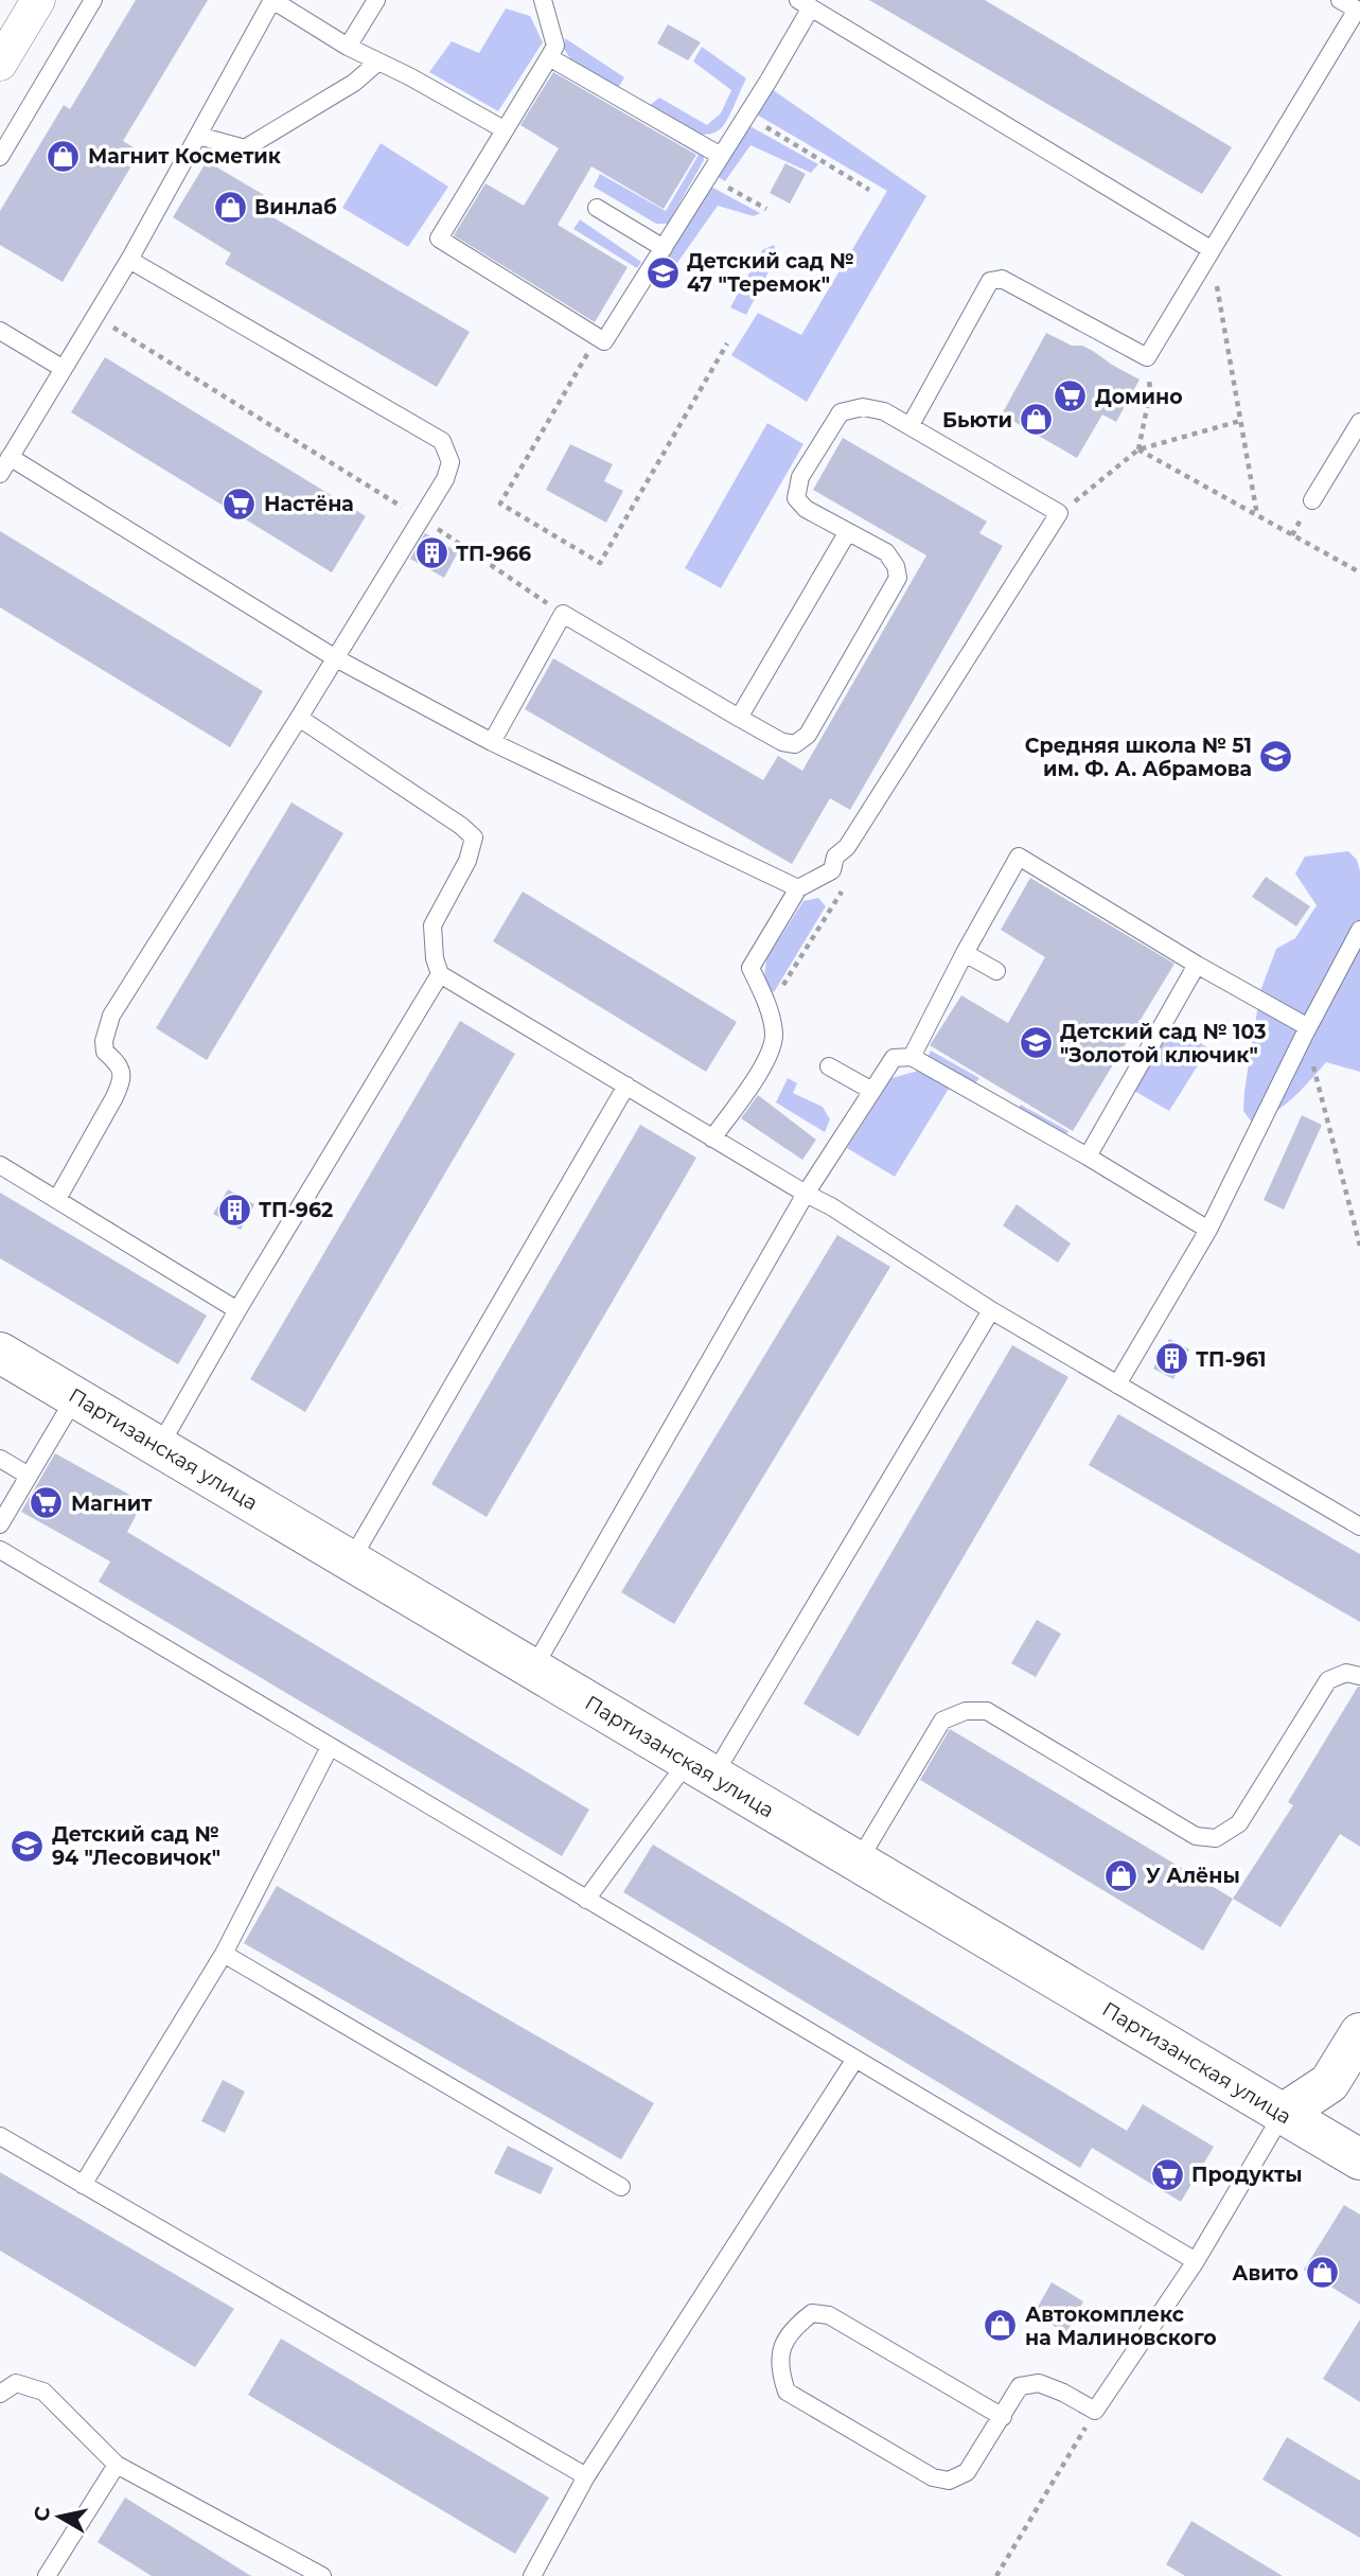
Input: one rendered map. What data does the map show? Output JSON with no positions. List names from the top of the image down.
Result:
{
  "streets": {
    "street": ["Партизанская улица"]
  },
  "places": {
    "shop": [
      "Магнит Косметик",
      "Винлаб",
      "Бьюти",
      "У Алёны",
      "Авито",
      "Автокомплекс на Малиновского"
    ],
    "school or university": [
      "Детский сад № 47 \"Теремок\"",
      "Средняя школа № 51 им. Ф. А. Абрамова",
      "Детский сад № 103 \"Золотой ключик\"",
      "Детский сад № 94 \"Лесовичок\""
    ],
    "supermarket": [
      "Домино",
      "Настёна",
      "Магнит",
      "Продукты"
    ],
    "building": ["ТП-966", "ТП-962", "ТП-961"]
  },
  "north": "left"
}
